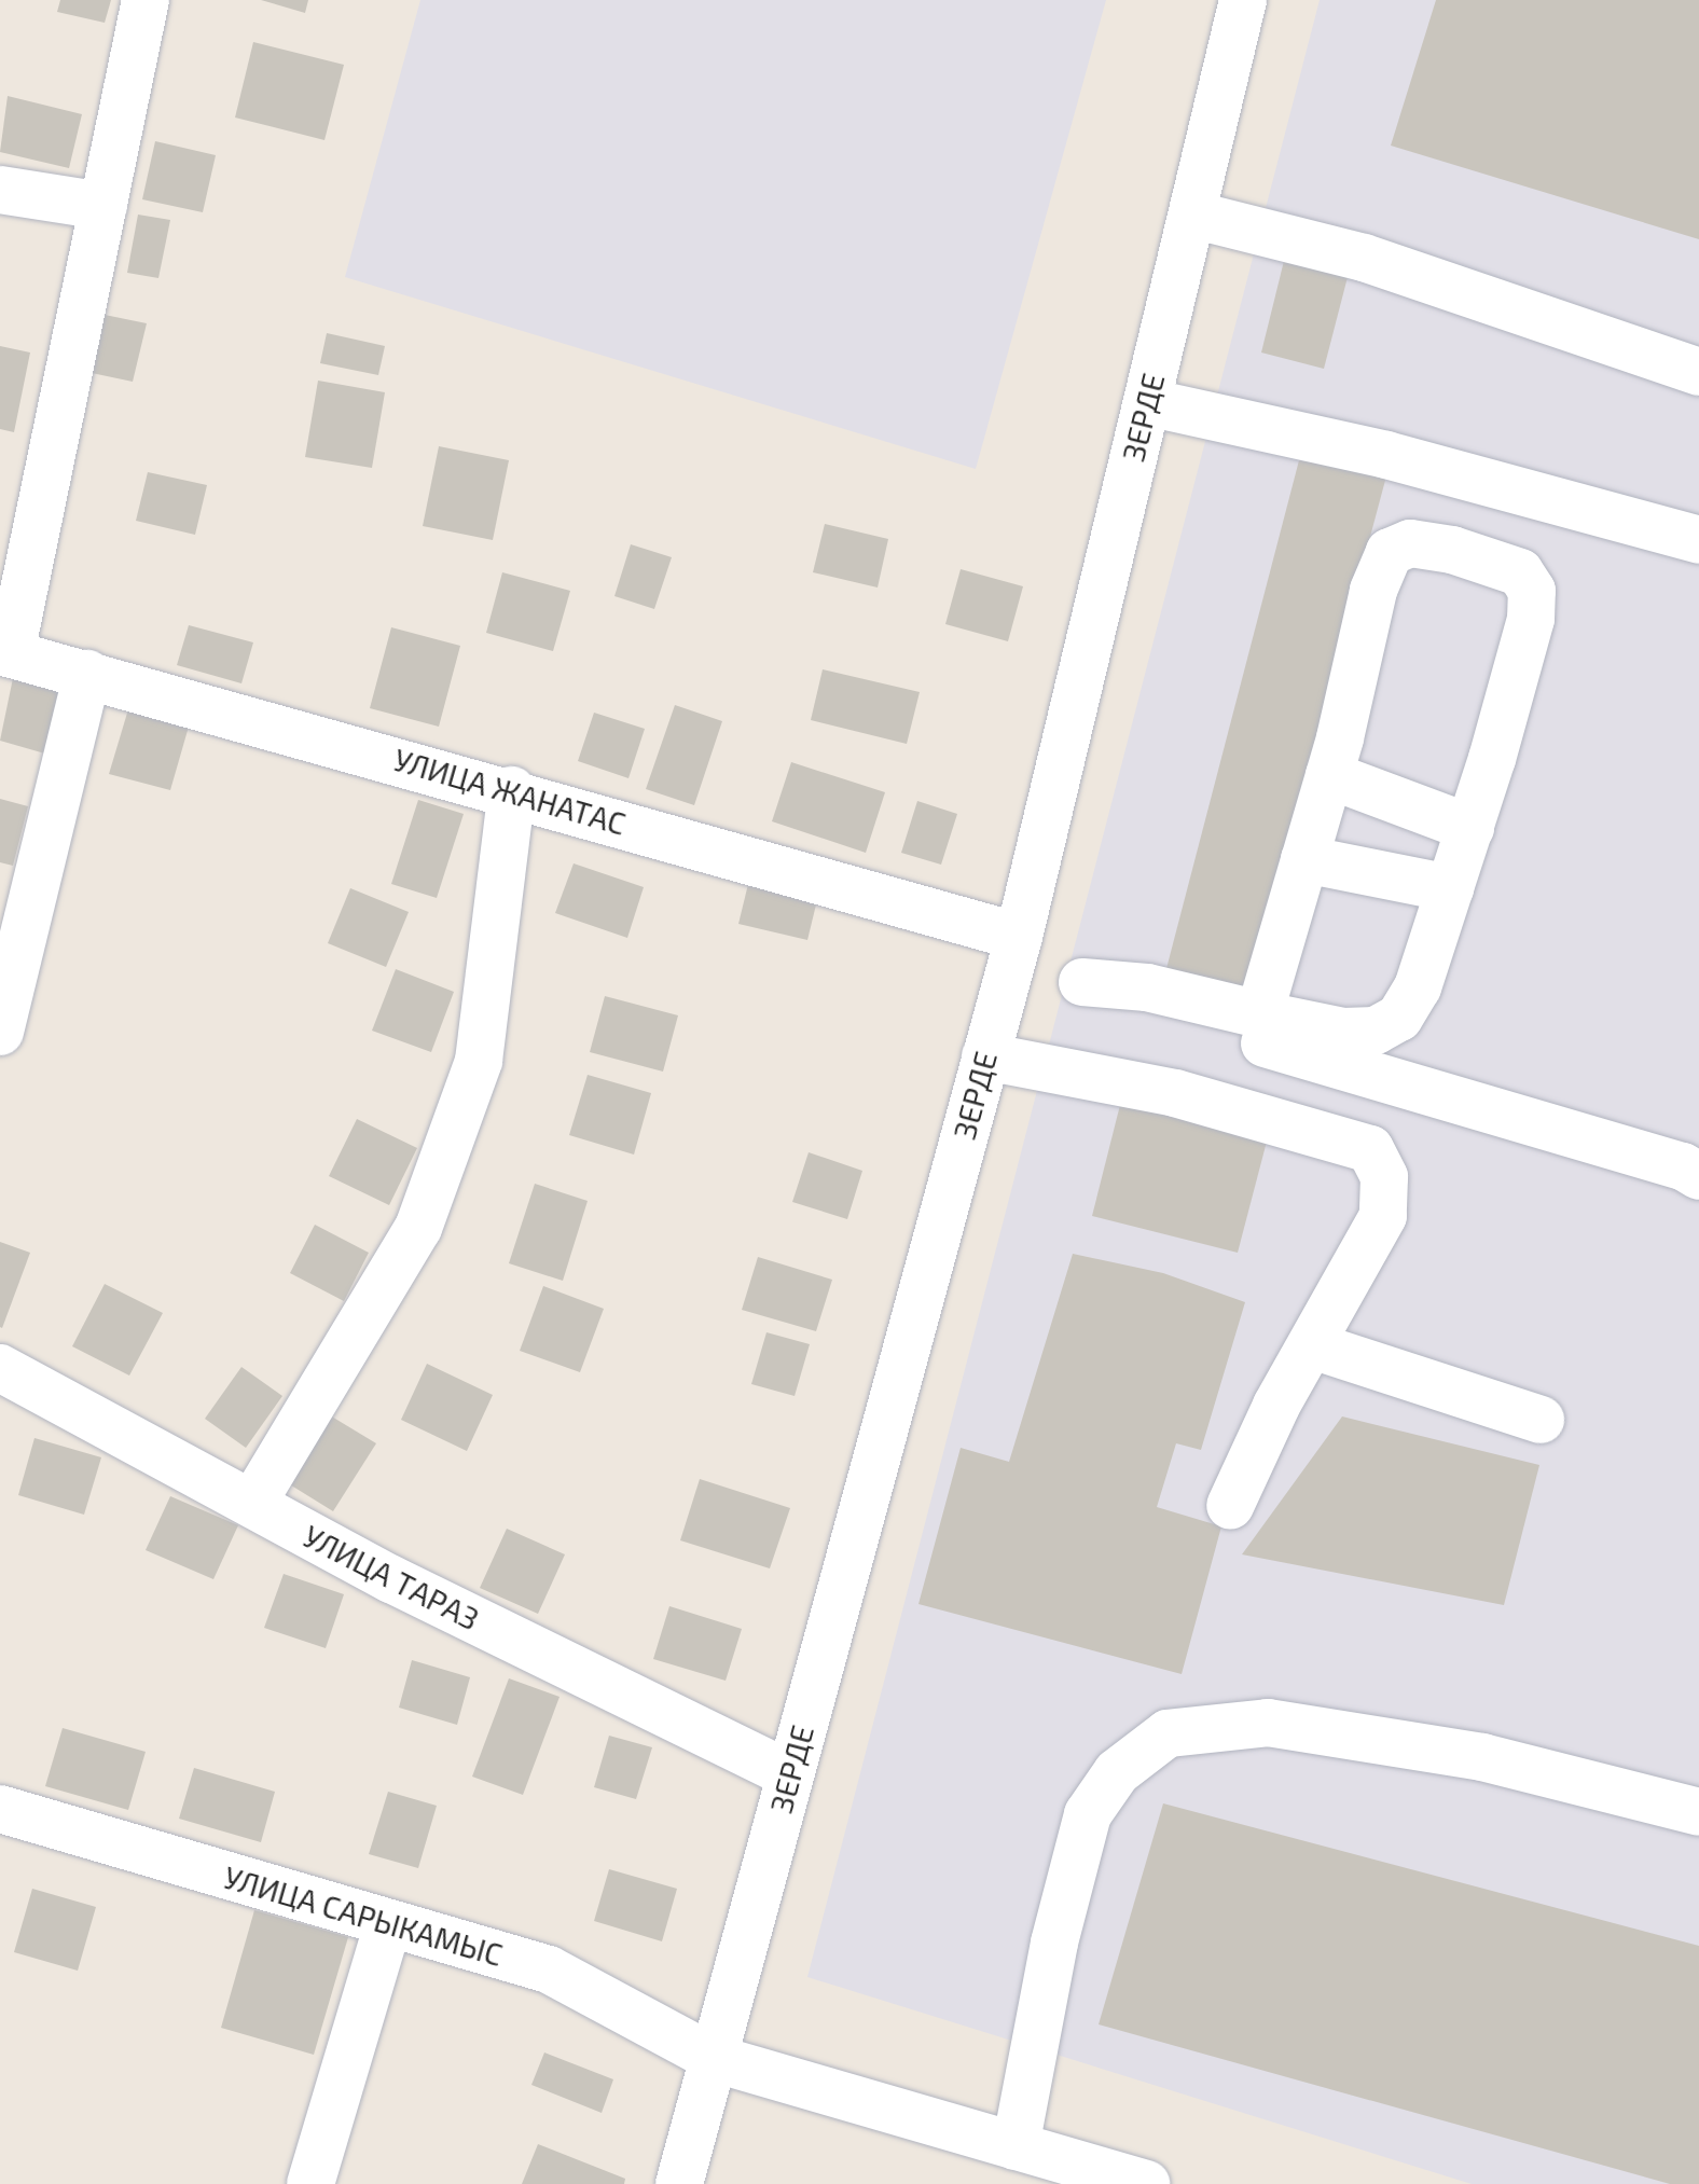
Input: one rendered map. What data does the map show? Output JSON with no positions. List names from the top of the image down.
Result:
{
  "streets": {
    "street": [
      "ЗЕРДЕ",
      "УЛИЦА ЖАНАТАС",
      "УЛИЦА ТАРАЗ",
      "УЛИЦА САРЫКАМЫС"
    ]
  },
  "crossings": [
    ["ЗЕРДЕ", "УЛИЦА ЖАНАТАС"],
    ["ЗЕРДЕ", "УЛИЦА ТАРАЗ"],
    ["ЗЕРДЕ", "УЛИЦА САРЫКАМЫС"]
  ]
}
